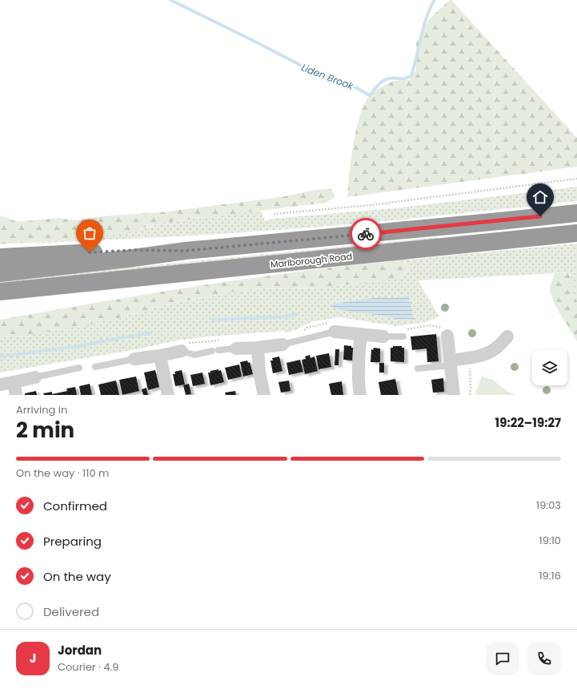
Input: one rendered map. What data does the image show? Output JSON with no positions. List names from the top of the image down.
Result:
{
  "streets": {
    "highway": ["Marlborough Road"]
  },
  "water": ["Liden Brook"],
  "page": {
    "heading": ["2 min", "Arriving in", "19:22–19:27"],
    "panel": ["Jordan", "Courier · 4.9"],
    "bar": "On the way · 110 m",
    "list": [
      ["Confirmed", "19:03"],
      ["Preparing", "19:10"],
      ["On the way", "19:16"],
      "Delivered"
    ],
    "round": "J"
  }
}
